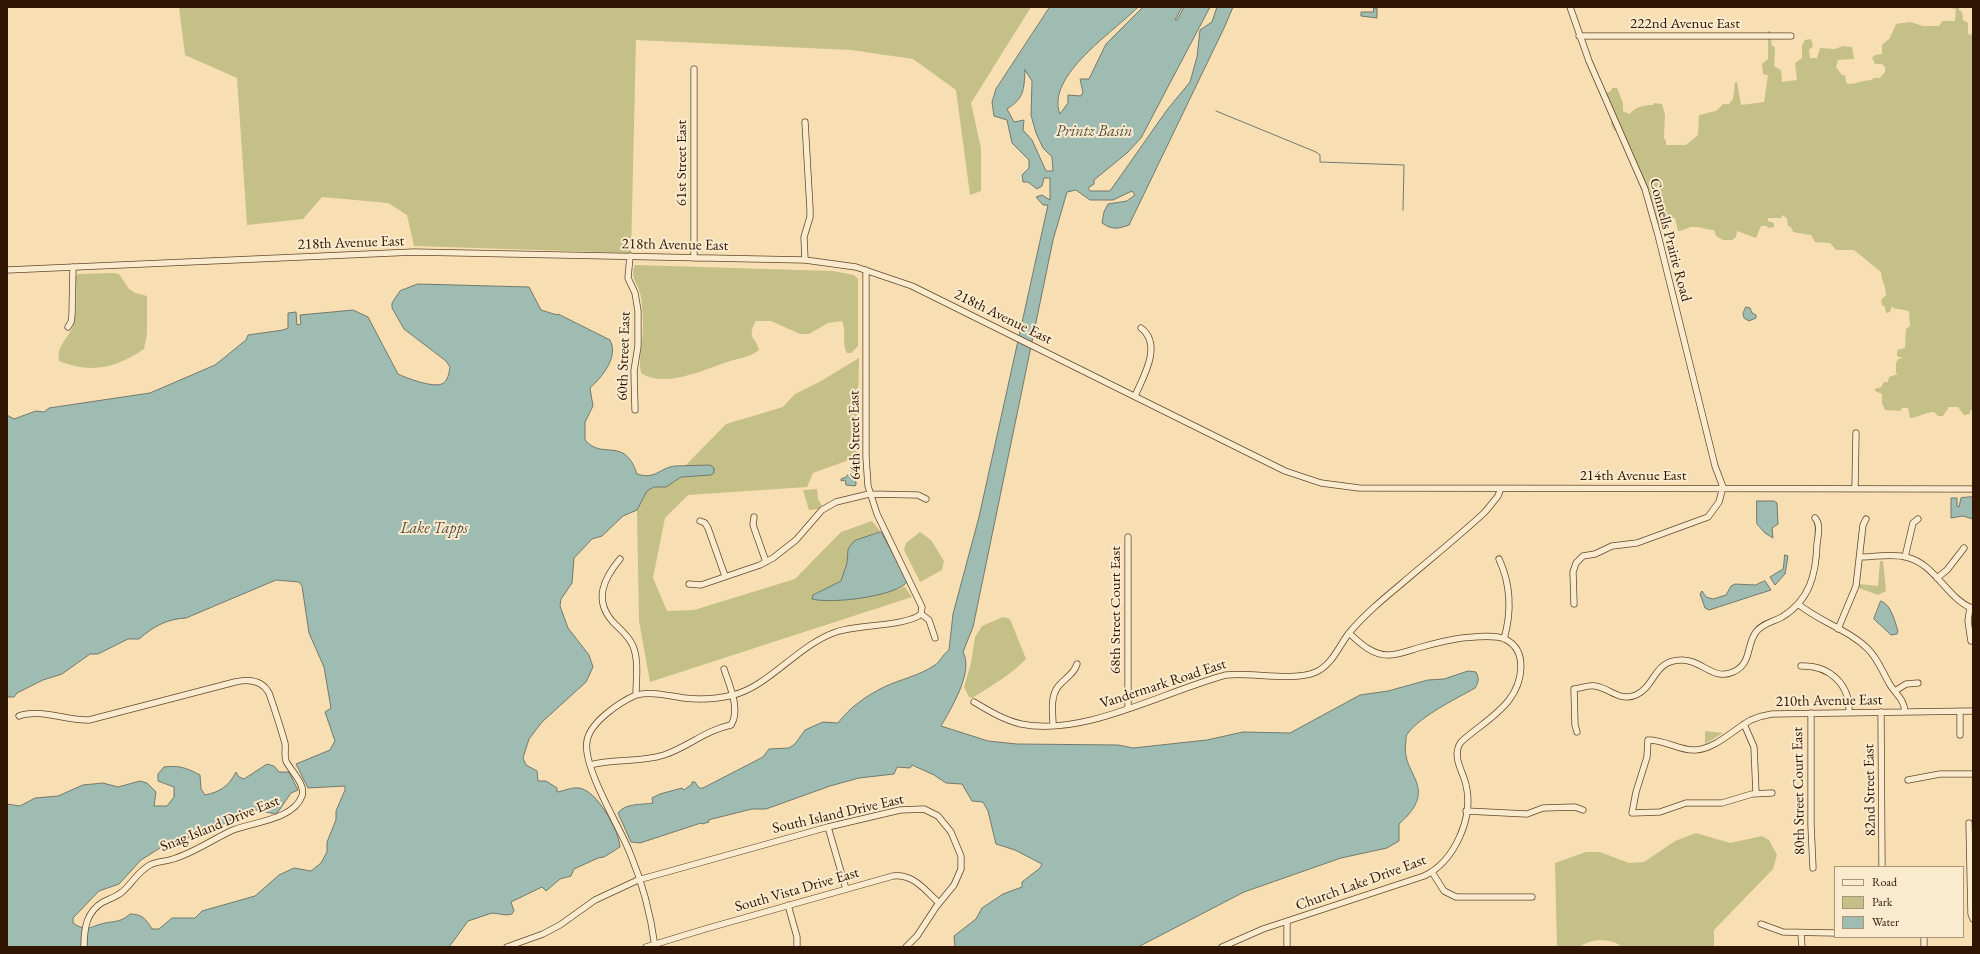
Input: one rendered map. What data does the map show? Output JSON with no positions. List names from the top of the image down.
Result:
{
  "streets": {
    "street": [
      "222nd Avenue East",
      "61st Street East",
      "Connells Prairie Road",
      "218th Avenue East",
      "60th Street East",
      "64th Street East",
      "214th Avenue East",
      "68th Street Court East",
      "Vandermark Road East",
      "210th Avenue East",
      "82nd Street East",
      "80th Street Court East",
      "South Island Drive East",
      "Snag Island Drive East",
      "Church Lake Drive East",
      "South Vista Drive East"
    ]
  },
  "crossings": [
    ["222nd Avenue East", "Connells Prairie Road"],
    ["61st Street East", "218th Avenue East"],
    ["Connells Prairie Road", "214th Avenue East"],
    ["218th Avenue East", "60th Street East"],
    ["218th Avenue East", "64th Street East"],
    ["218th Avenue East", "214th Avenue East"],
    ["214th Avenue East", "Vandermark Road East"],
    ["68th Street Court East", "Vandermark Road East"],
    ["210th Avenue East", "82nd Street East"],
    ["210th Avenue East", "80th Street Court East"],
    ["South Island Drive East", "South Vista Drive East"]
  ],
  "water": ["Printz Basin", "Lake Tapps"],
  "legend": ["Road", "Park", "Water"]
}
